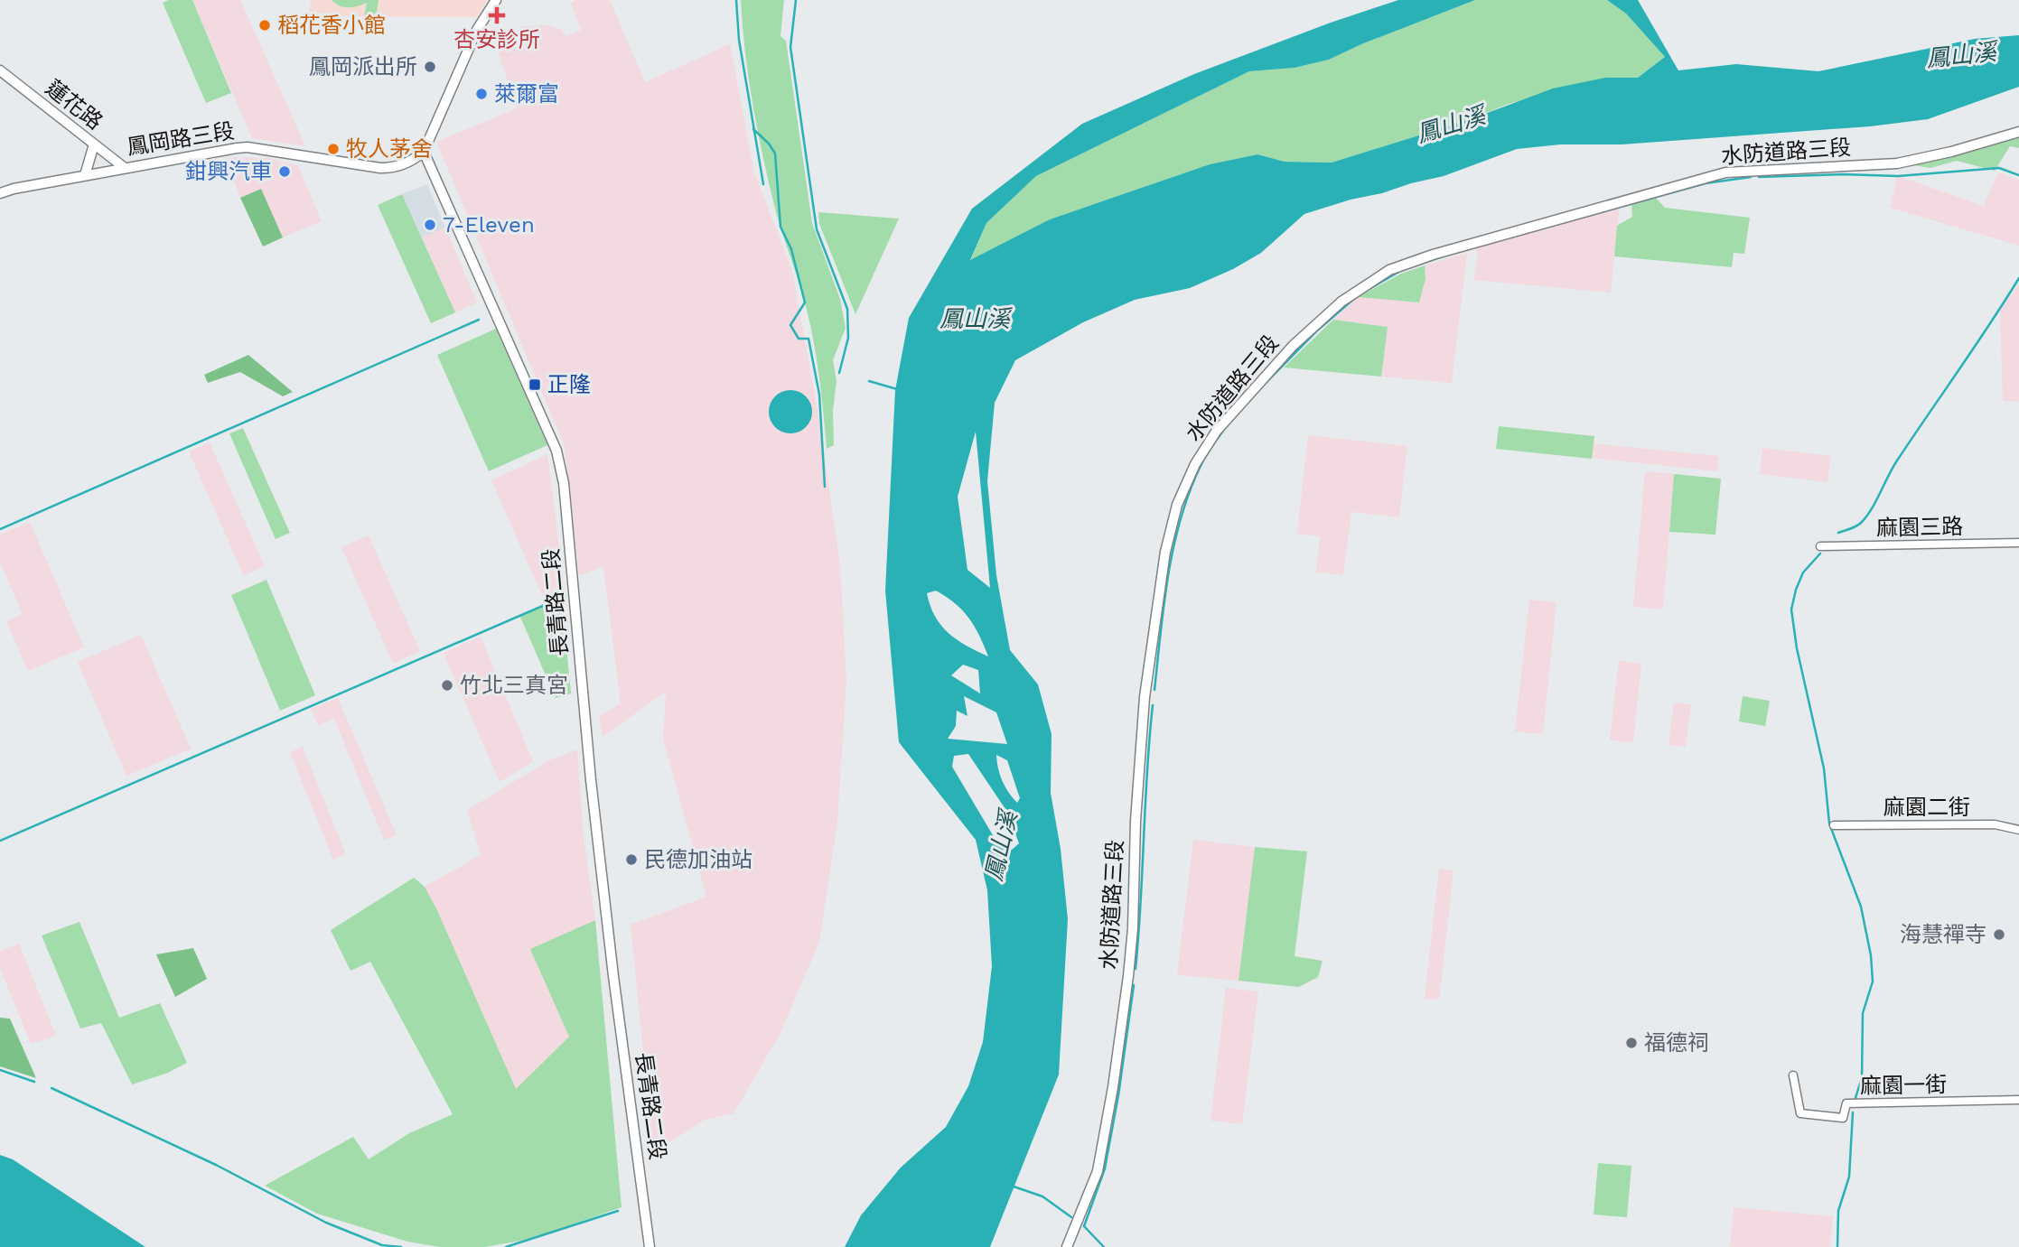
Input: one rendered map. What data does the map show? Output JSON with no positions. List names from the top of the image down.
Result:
{
  "streets": {
    "street": [
      "蓮花路",
      "鳳岡路三段",
      "水防道路三段",
      "麻園三路",
      "長青路二段",
      "麻園二街",
      "麻園一街"
    ]
  },
  "crossings": [
    ["蓮花路", "鳳岡路三段"],
    ["鳳岡路三段", "長青路二段"]
  ],
  "water": ["鳳山溪"],
  "places": {
    "health": ["杏安診所"],
    "other": [
      "稻花香小館",
      "鳳岡派出所",
      "萊爾富",
      "牧人茅舍",
      "鉗興汽車",
      "7-Eleven",
      "竹北三真宮",
      "民德加油站",
      "海慧禪寺",
      "福德祠"
    ],
    "transit": ["正隆"]
  }
}
